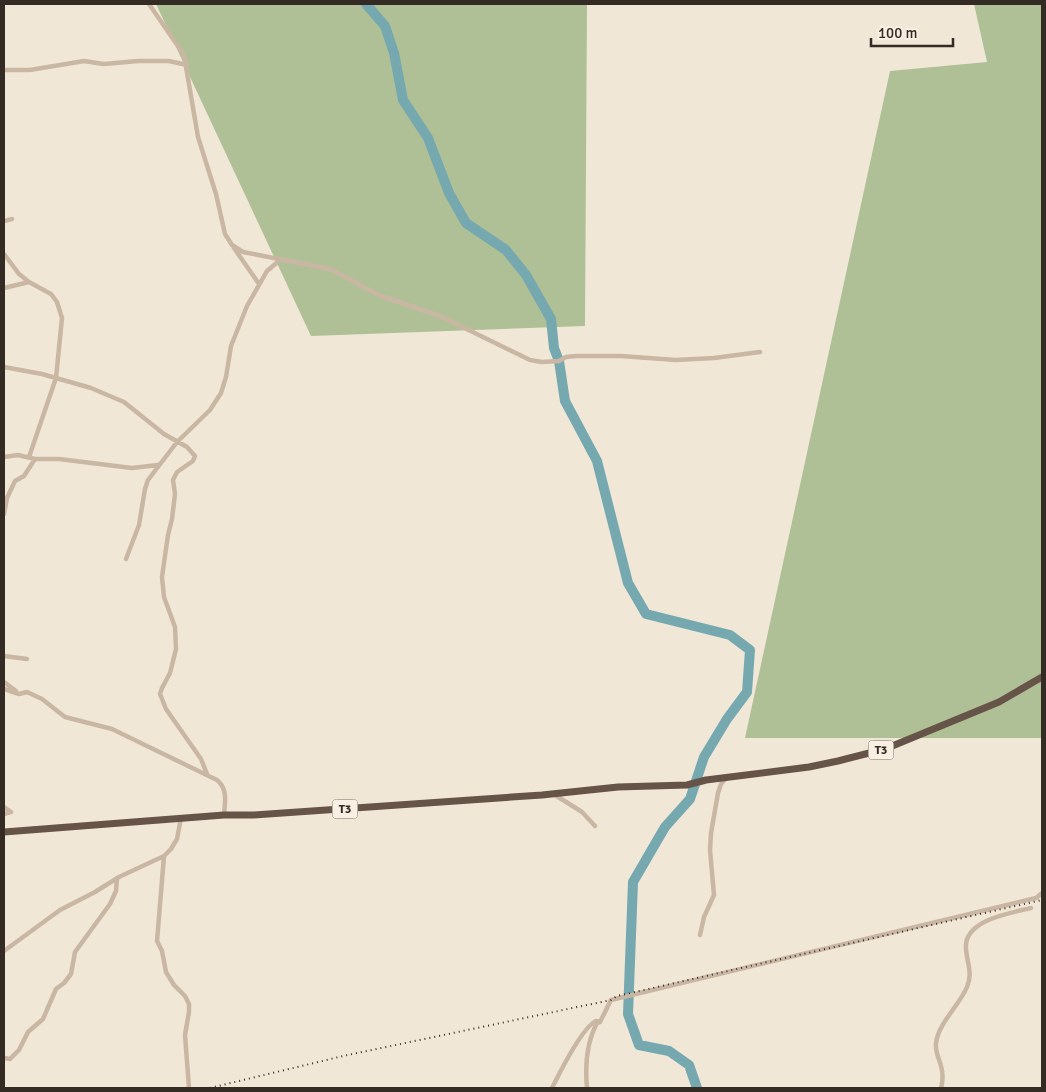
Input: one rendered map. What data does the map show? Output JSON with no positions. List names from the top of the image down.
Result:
{
  "streets": {
    "highway": ["T3"]
  },
  "scale_bar": "100 m"
}
